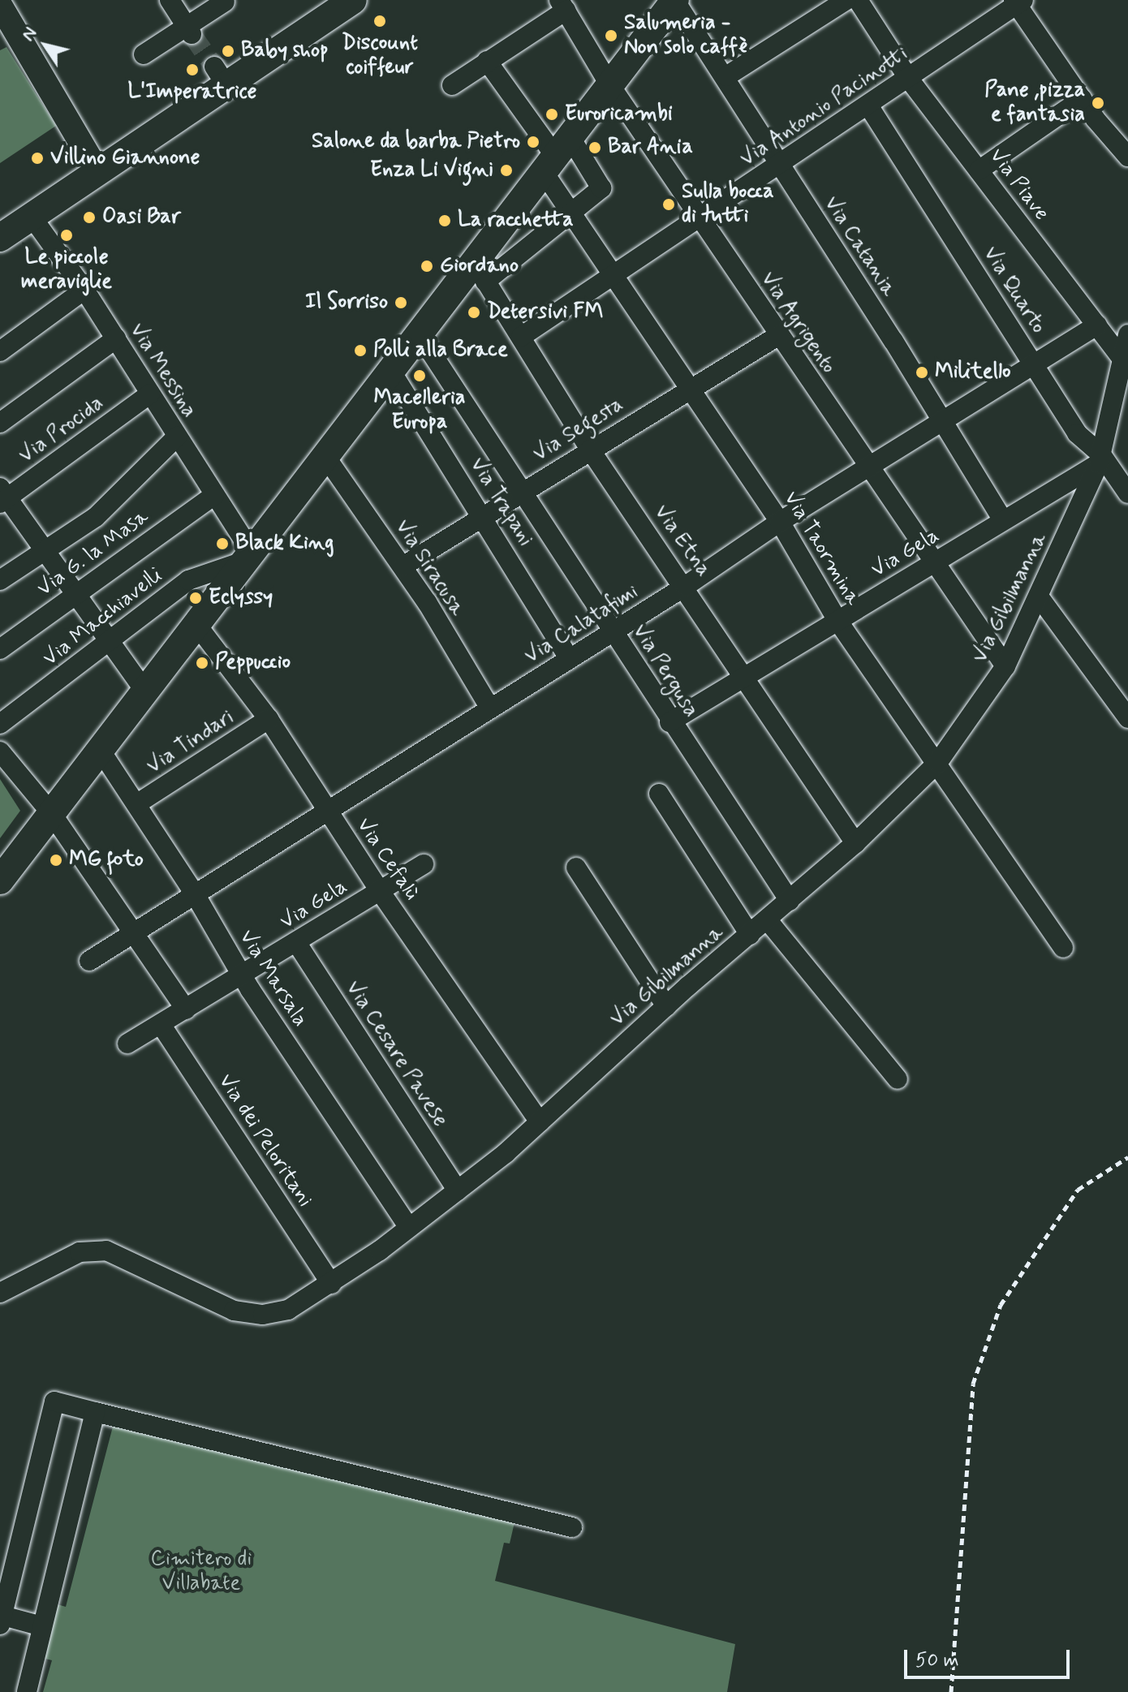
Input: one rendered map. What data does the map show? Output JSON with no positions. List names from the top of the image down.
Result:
{
  "streets": {
    "street": [
      "Via Antonio Pacinotti",
      "Via Piave",
      "Via Catania",
      "Via Quarto",
      "Via Agrigento",
      "Via Messina",
      "Via Procida",
      "Via Segesta",
      "Via Trapani",
      "Via Etna",
      "Via Taormina",
      "Via G. la Masa",
      "Via Gela",
      "Via Siracusa",
      "Via Gibilmanna",
      "Via Macchiavelli",
      "Via Calatafimi",
      "Via Pergusa",
      "Via Tindari",
      "Via Cefalù",
      "Via Marsala",
      "Via Cesare Pavese",
      "Via dei Peloritani"
    ]
  },
  "crossings": [
    ["Via Antonio Pacinotti", "Via Piave"],
    ["Via Antonio Pacinotti", "Via Catania"],
    ["Via Antonio Pacinotti", "Via Quarto"],
    ["Via Antonio Pacinotti", "Via Agrigento"],
    ["Via Antonio Pacinotti", "Via Etna"],
    ["Via Antonio Pacinotti", "Via Taormina"],
    ["Via Piave", "Via Gibilmanna"],
    ["Via Piave", "Via Calatafimi"],
    ["Via Catania", "Via Gela"],
    ["Via Catania", "Via Calatafimi"],
    ["Via Quarto", "Via Gela"],
    ["Via Quarto", "Via Gibilmanna"],
    ["Via Quarto", "Via Calatafimi"],
    ["Via Agrigento", "Via Segesta"],
    ["Via Agrigento", "Via Gela"],
    ["Via Agrigento", "Via Gibilmanna"],
    ["Via Agrigento", "Via Calatafimi"],
    ["Via Messina", "Via Procida"],
    ["Via Messina", "Via G. la Masa"],
    ["Via Messina", "Via Macchiavelli"],
    ["Via Segesta", "Via Trapani"],
    ["Via Segesta", "Via Etna"],
    ["Via Segesta", "Via Taormina"],
    ["Via Segesta", "Via Siracusa"],
    ["Via Segesta", "Via Pergusa"],
    ["Via Trapani", "Via Calatafimi"],
    ["Via Etna", "Via Gela"],
    ["Via Etna", "Via Gibilmanna"],
    ["Via Etna", "Via Calatafimi"],
    ["Via Taormina", "Via Gela"],
    ["Via Taormina", "Via Gibilmanna"],
    ["Via Taormina", "Via Calatafimi"],
    ["Via Gela", "Via Gibilmanna"],
    ["Via Gela", "Via Pergusa"],
    ["Via Gela", "Via Cefalù"],
    ["Via Gela", "Via Marsala"],
    ["Via Gela", "Via Cesare Pavese"],
    ["Via Gela", "Via dei Peloritani"],
    ["Via Siracusa", "Via Calatafimi"],
    ["Via Gibilmanna", "Via Pergusa"],
    ["Via Gibilmanna", "Via Cefalù"],
    ["Via Gibilmanna", "Via Marsala"],
    ["Via Gibilmanna", "Via Cesare Pavese"],
    ["Via Gibilmanna", "Via dei Peloritani"],
    ["Via Calatafimi", "Via Pergusa"],
    ["Via Calatafimi", "Via Cefalù"],
    ["Via Calatafimi", "Via Marsala"],
    ["Via Tindari", "Via Cefalù"],
    ["Via Tindari", "Via Marsala"]
  ],
  "parks": ["Cimitero di Villabate"],
  "places": [
    "Discount coiffeur",
    "Salumeria - Non solo caffè",
    "Baby shop",
    "L'Imperatrice",
    "Pane ,pizza e fantasia",
    "Euroricambi",
    "Salone da barba Pietro",
    "Bar Ania",
    "Villino Giannone",
    "Enza Li Vigni",
    "Sulla bocca di tutti",
    "Oasi Bar",
    "La racchetta",
    "Le piccole meraviglie",
    "Giordano",
    "Il Sorriso",
    "Detersivi FM",
    "Polli alla Brace",
    "Militello",
    "Macelleria Europa",
    "Black King",
    "Eclyssy",
    "Peppuccio",
    "MG foto"
  ],
  "scale_bar": "50 m",
  "north": "top left"
}
